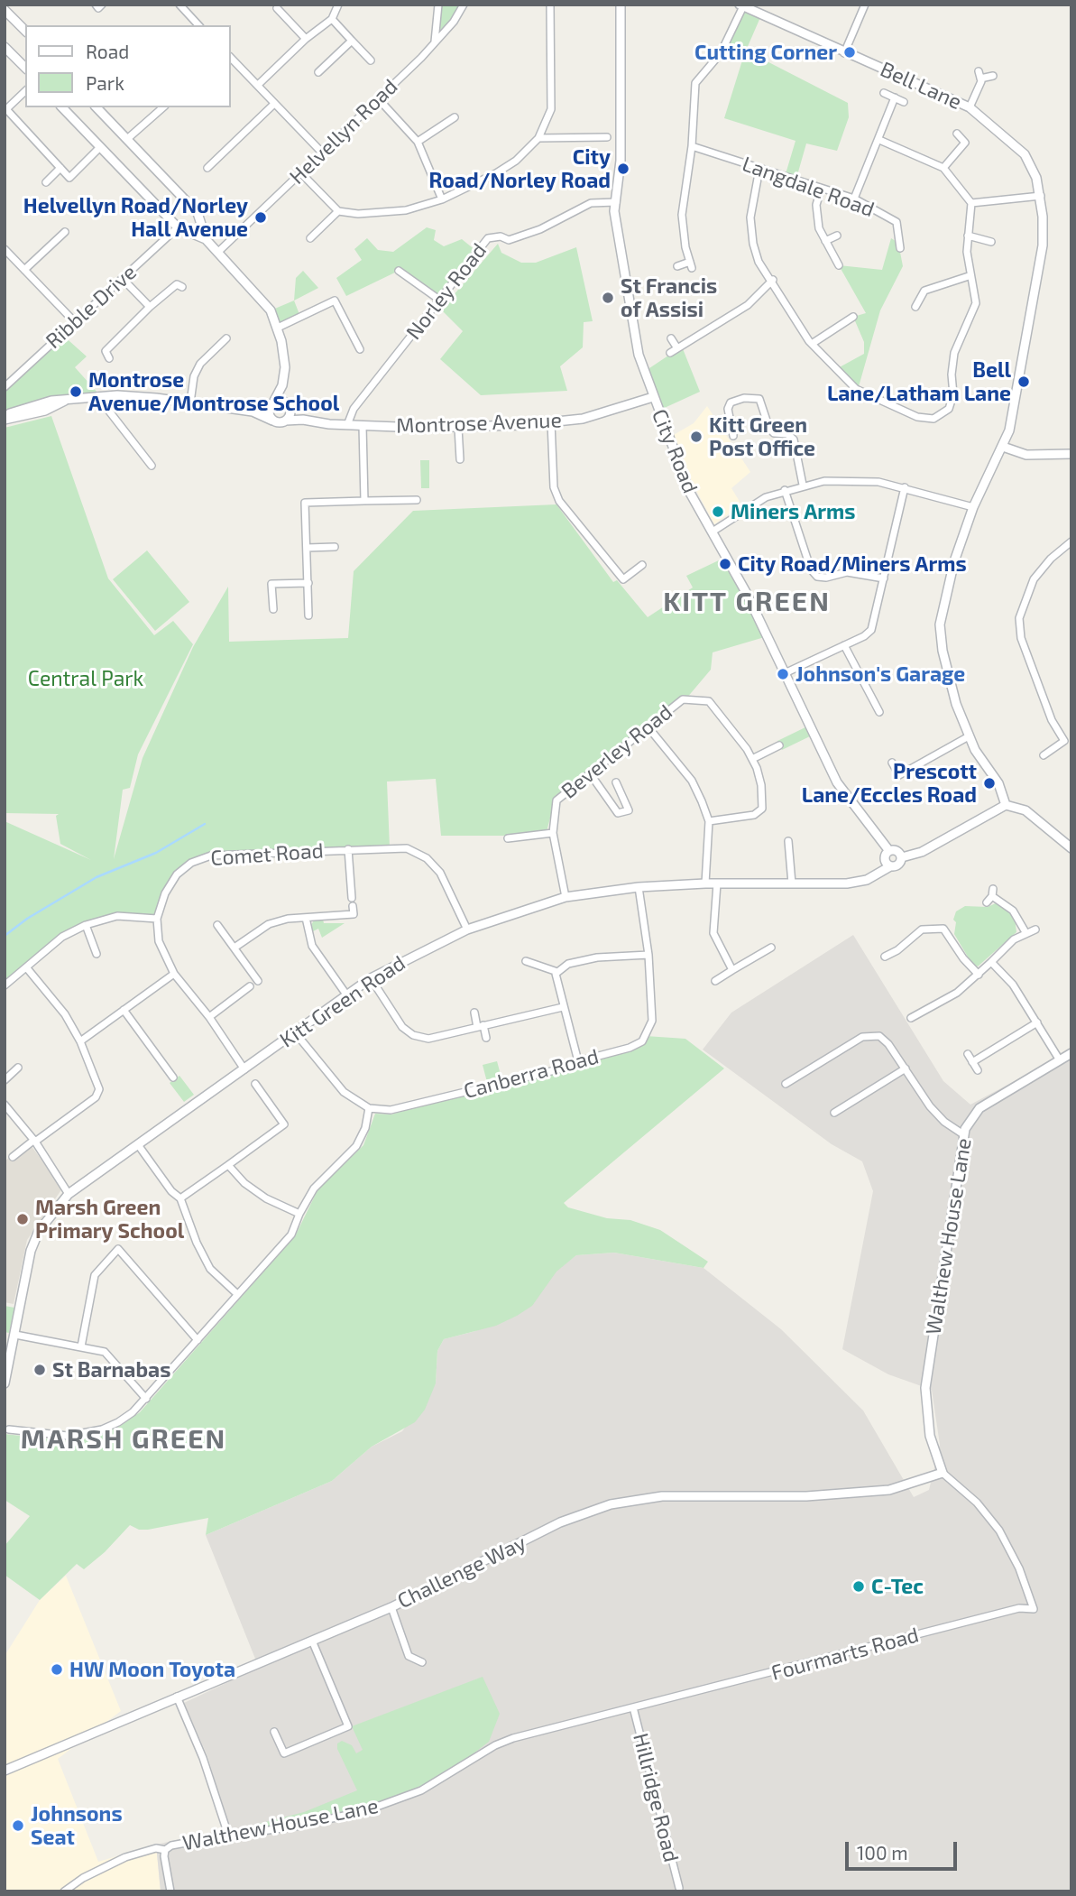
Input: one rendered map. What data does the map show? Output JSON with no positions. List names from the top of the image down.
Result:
{
  "streets": {
    "street": [
      "Bell Lane",
      "Helvellyn Road",
      "Langdale Road",
      "Norley Road",
      "Ribble Drive",
      "Montrose Avenue",
      "City Road",
      "Beverley Road",
      "Comet Road",
      "Kitt Green Road",
      "Canberra Road",
      "Walthew House Lane",
      "Challenge Way",
      "Fourmarts Road",
      "Hillridge Road"
    ]
  },
  "crossings": [
    ["Norley Road", "Montrose Avenue"],
    ["Norley Road", "City Road"],
    ["Montrose Avenue", "City Road"],
    ["City Road", "Kitt Green Road"],
    ["Beverley Road", "Kitt Green Road"],
    ["Comet Road", "Kitt Green Road"],
    ["Kitt Green Road", "Canberra Road"],
    ["Walthew House Lane", "Challenge Way"],
    ["Walthew House Lane", "Fourmarts Road"],
    ["Challenge Way", "Fourmarts Road"],
    ["Fourmarts Road", "Hillridge Road"]
  ],
  "districts": ["KITT GREEN", "MARSH GREEN"],
  "parks": ["Central Park"],
  "places": [
    "Cutting Corner",
    "City Road/Norley Road",
    "Helvellyn Road/Norley Hall Avenue",
    "St Francis of Assisi",
    "Bell Lane/Latham Lane",
    "Montrose Avenue/Montrose School",
    "Kitt Green Post Office",
    "Miners Arms",
    "City Road/Miners Arms",
    "Johnson's Garage",
    "Prescott Lane/Eccles Road",
    "Marsh Green Primary School",
    "St Barnabas",
    "C-Tec",
    "HW Moon Toyota",
    "Johnsons Seat"
  ],
  "legend": ["Road", "Park"],
  "scale_bar": "100 m"
}
